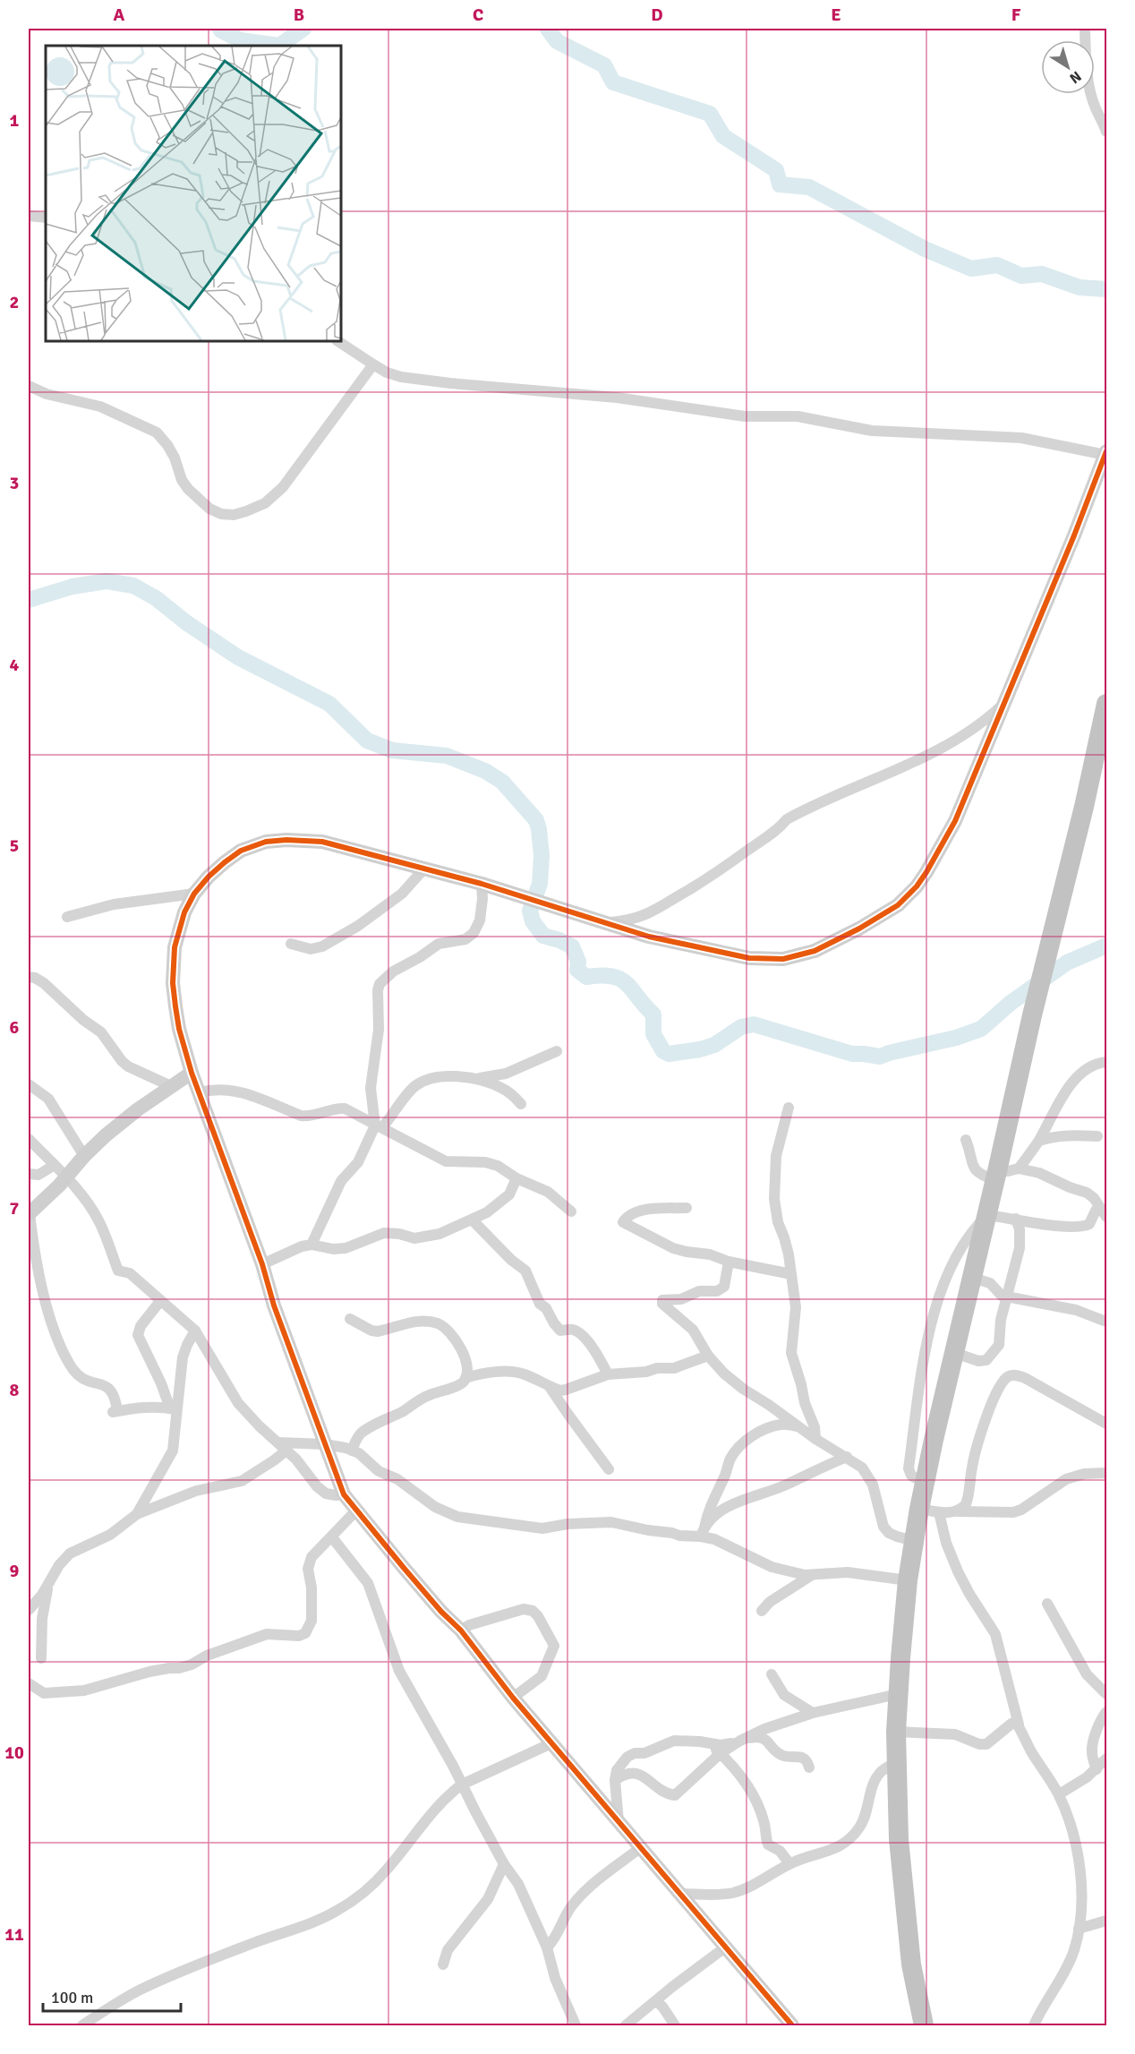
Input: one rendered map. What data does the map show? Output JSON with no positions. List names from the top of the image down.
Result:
{
  "scale_bar": "100 m",
  "north": "bottom right",
  "grid": {
    "columns": [
      "A",
      "B",
      "C",
      "D",
      "E",
      "F"
    ],
    "rows": [
      "1",
      "2",
      "3",
      "4",
      "5",
      "6",
      "7",
      "8",
      "9",
      "10",
      "11"
    ]
  }
}
